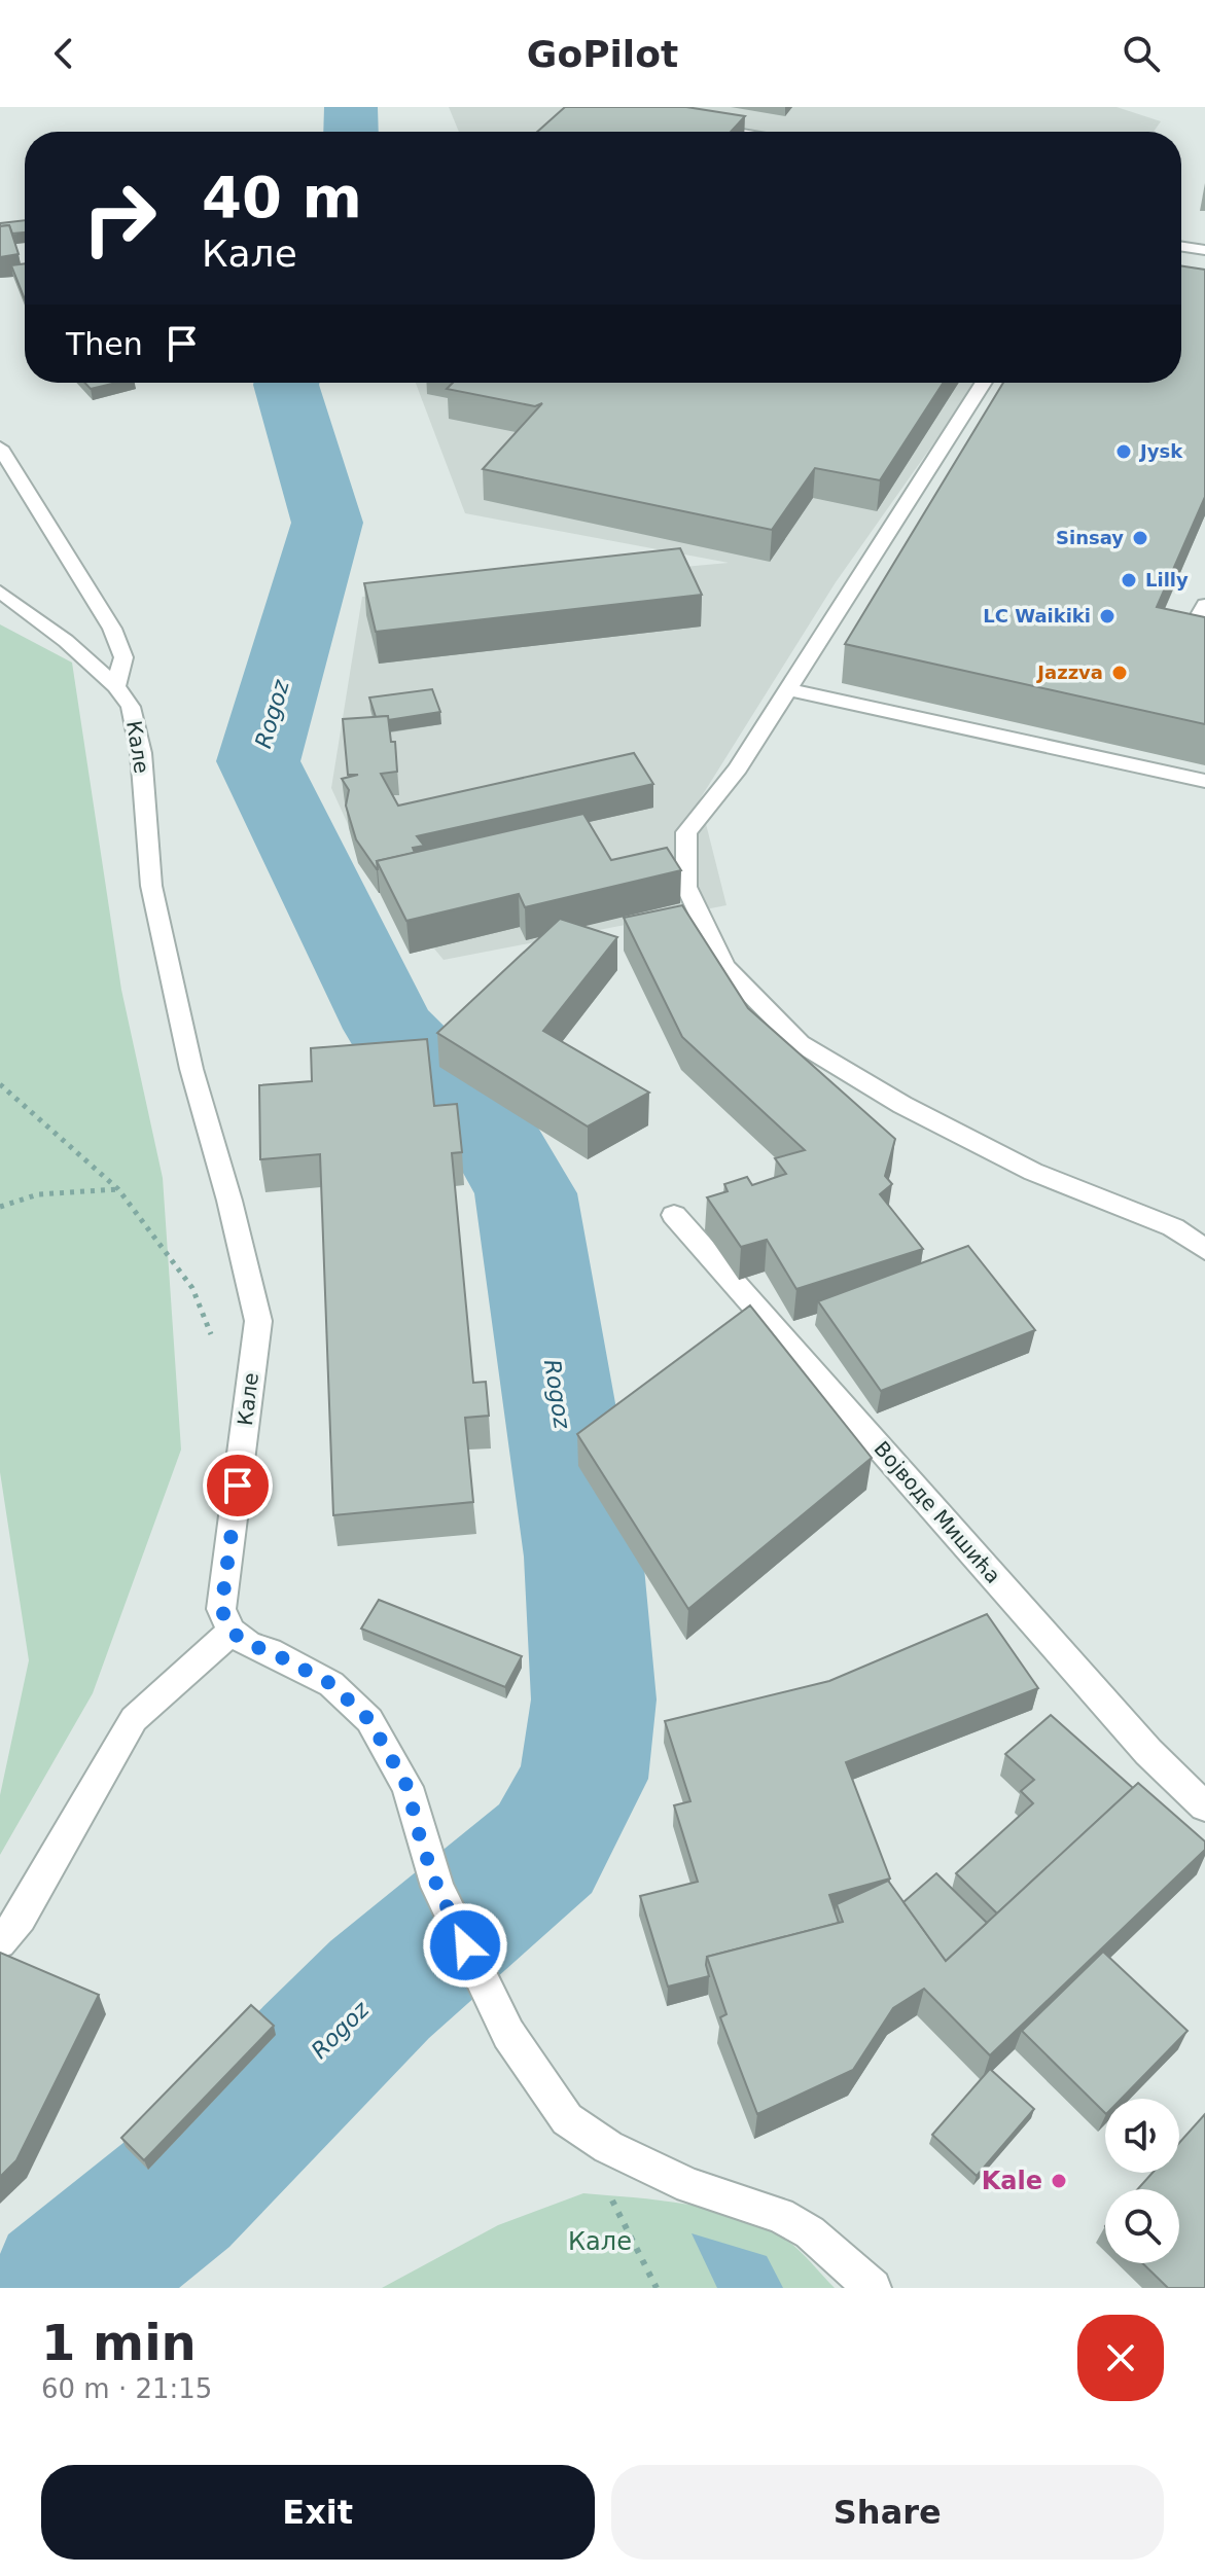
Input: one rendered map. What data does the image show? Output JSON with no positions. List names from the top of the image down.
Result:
{
  "streets": {
    "street": ["Кале", "Војводе Мишића"]
  },
  "water": ["Rogoz"],
  "parks": ["Кале"],
  "places": [
    "Jysk",
    "Sinsay",
    "Lilly",
    "LC Waikiki",
    "Jazzva",
    "Kale"
  ],
  "page": {
    "header": "GoPilot",
    "turn": ["40 m", "Кале"],
    "then": "Then",
    "heading": ["1 min", "60 m · 21:15"],
    "buttons": ["Exit", "Share"]
  }
}
